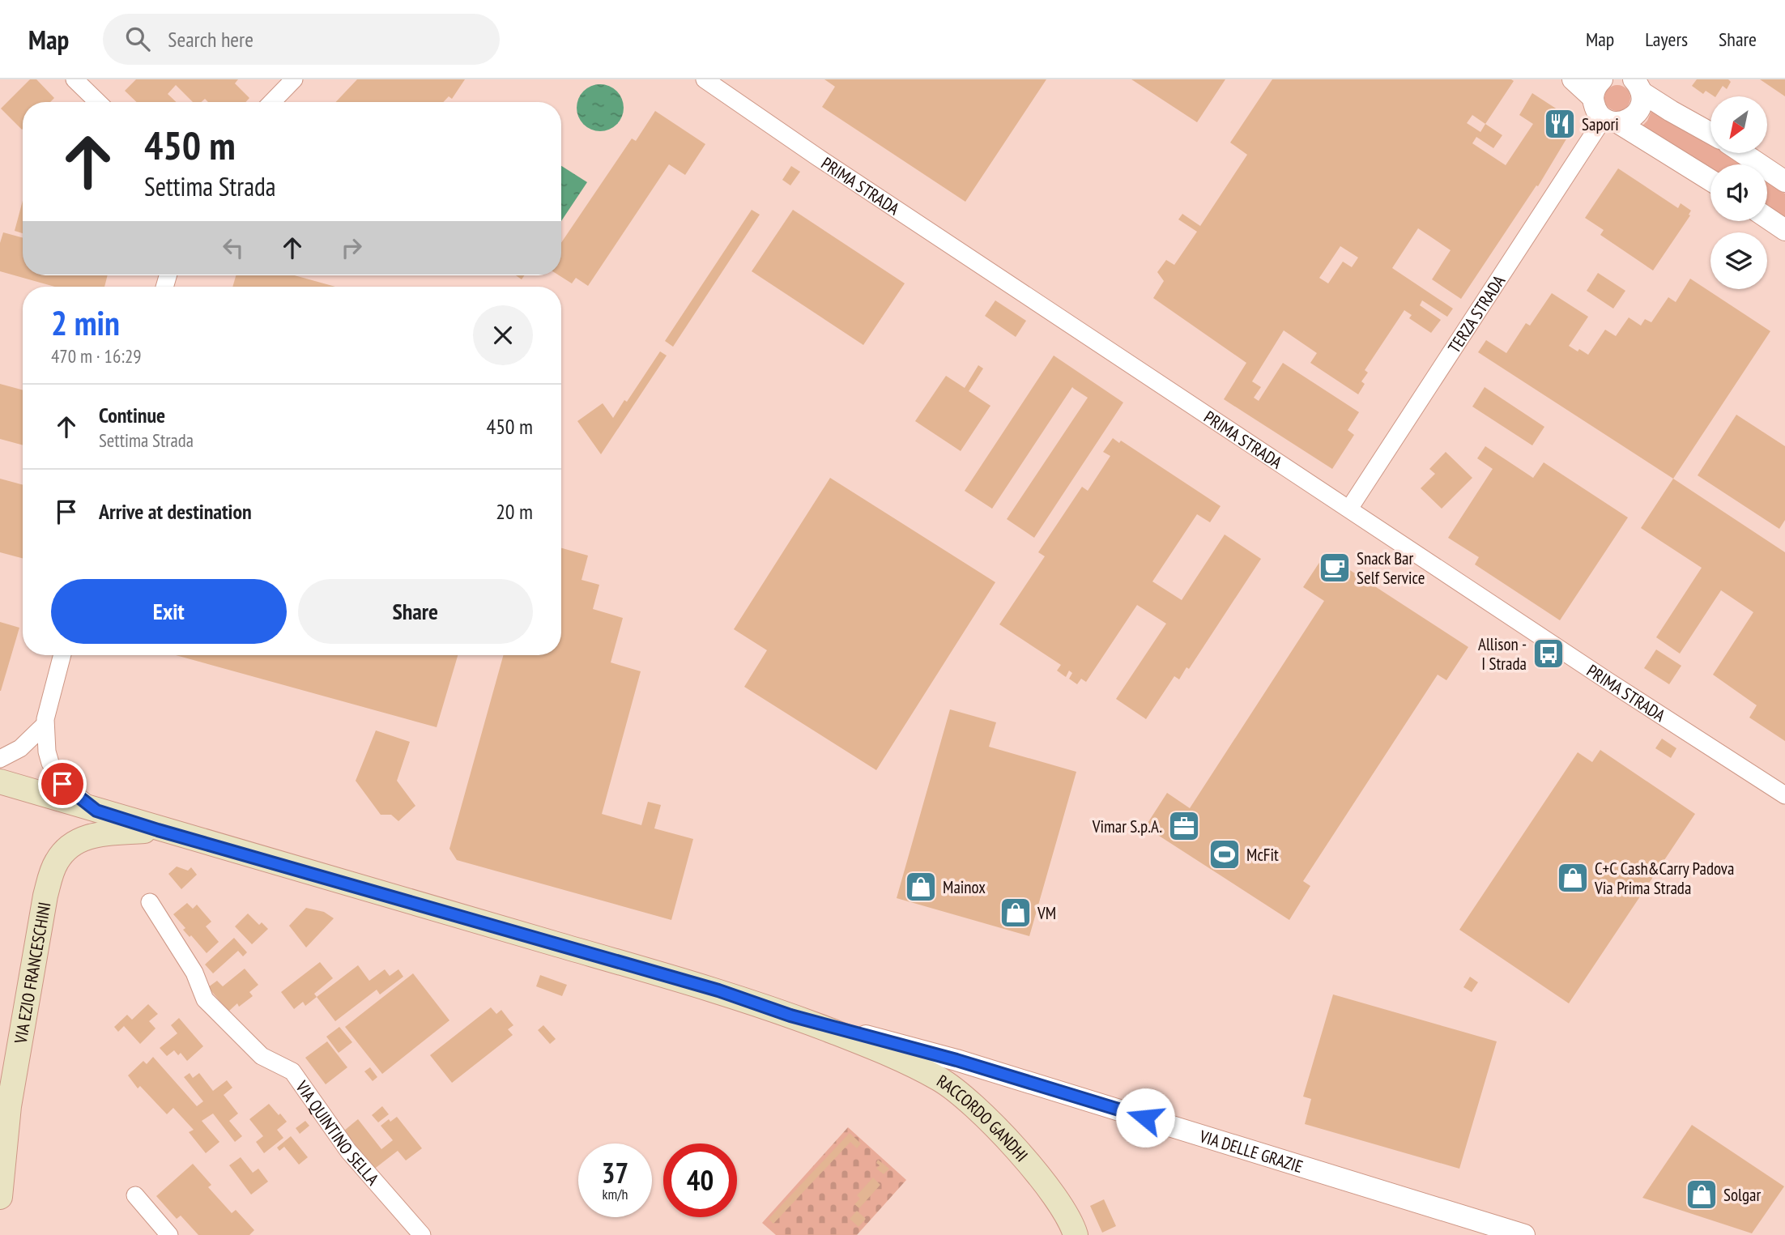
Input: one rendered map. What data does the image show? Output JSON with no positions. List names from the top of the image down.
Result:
{
  "streets": {
    "main road": ["VIA EZIO FRANCESCHINI", "RACCORDO GANDHI", "VIA DELLE GRAZIE"],
    "street": ["PRIMA STRADA", "TERZA STRADA", "VIA QUINTINO SELLA"]
  },
  "crossings": [
    ["PRIMA STRADA", "TERZA STRADA"],
    ["VIA EZIO FRANCESCHINI", "VIA DELLE GRAZIE"],
    ["RACCORDO GANDHI", "VIA DELLE GRAZIE"]
  ],
  "places": {
    "restaurant": ["Sapori"],
    "cafe": ["Snack Bar Self Service"],
    "bus stop": ["Allison - I Strada"],
    "office": ["Vimar S.p.A."],
    "sports": ["McFit"],
    "shop": [
      "C+C Cash&Carry Padova Via Prima Strada",
      "Mainox",
      "VM",
      "Solgar"
    ]
  },
  "north": "bottom left",
  "page": {
    "header": "Map",
    "search": "Search here",
    "nav": ["Map", "Layers", "Share"],
    "turn": ["450 m", "Settima Strada"],
    "heading": ["2 min", "470 m · 16:29"],
    "list": [
      {
        "name": "Continue",
        "note": "Settima Strada",
        "value": "450 m"
      },
      {
        "name": "Arrive at destination",
        "value": "20 m"
      }
    ],
    "buttons": ["Exit", "Share"],
    "speed": "37 km/h",
    "limit": "40"
  }
}
